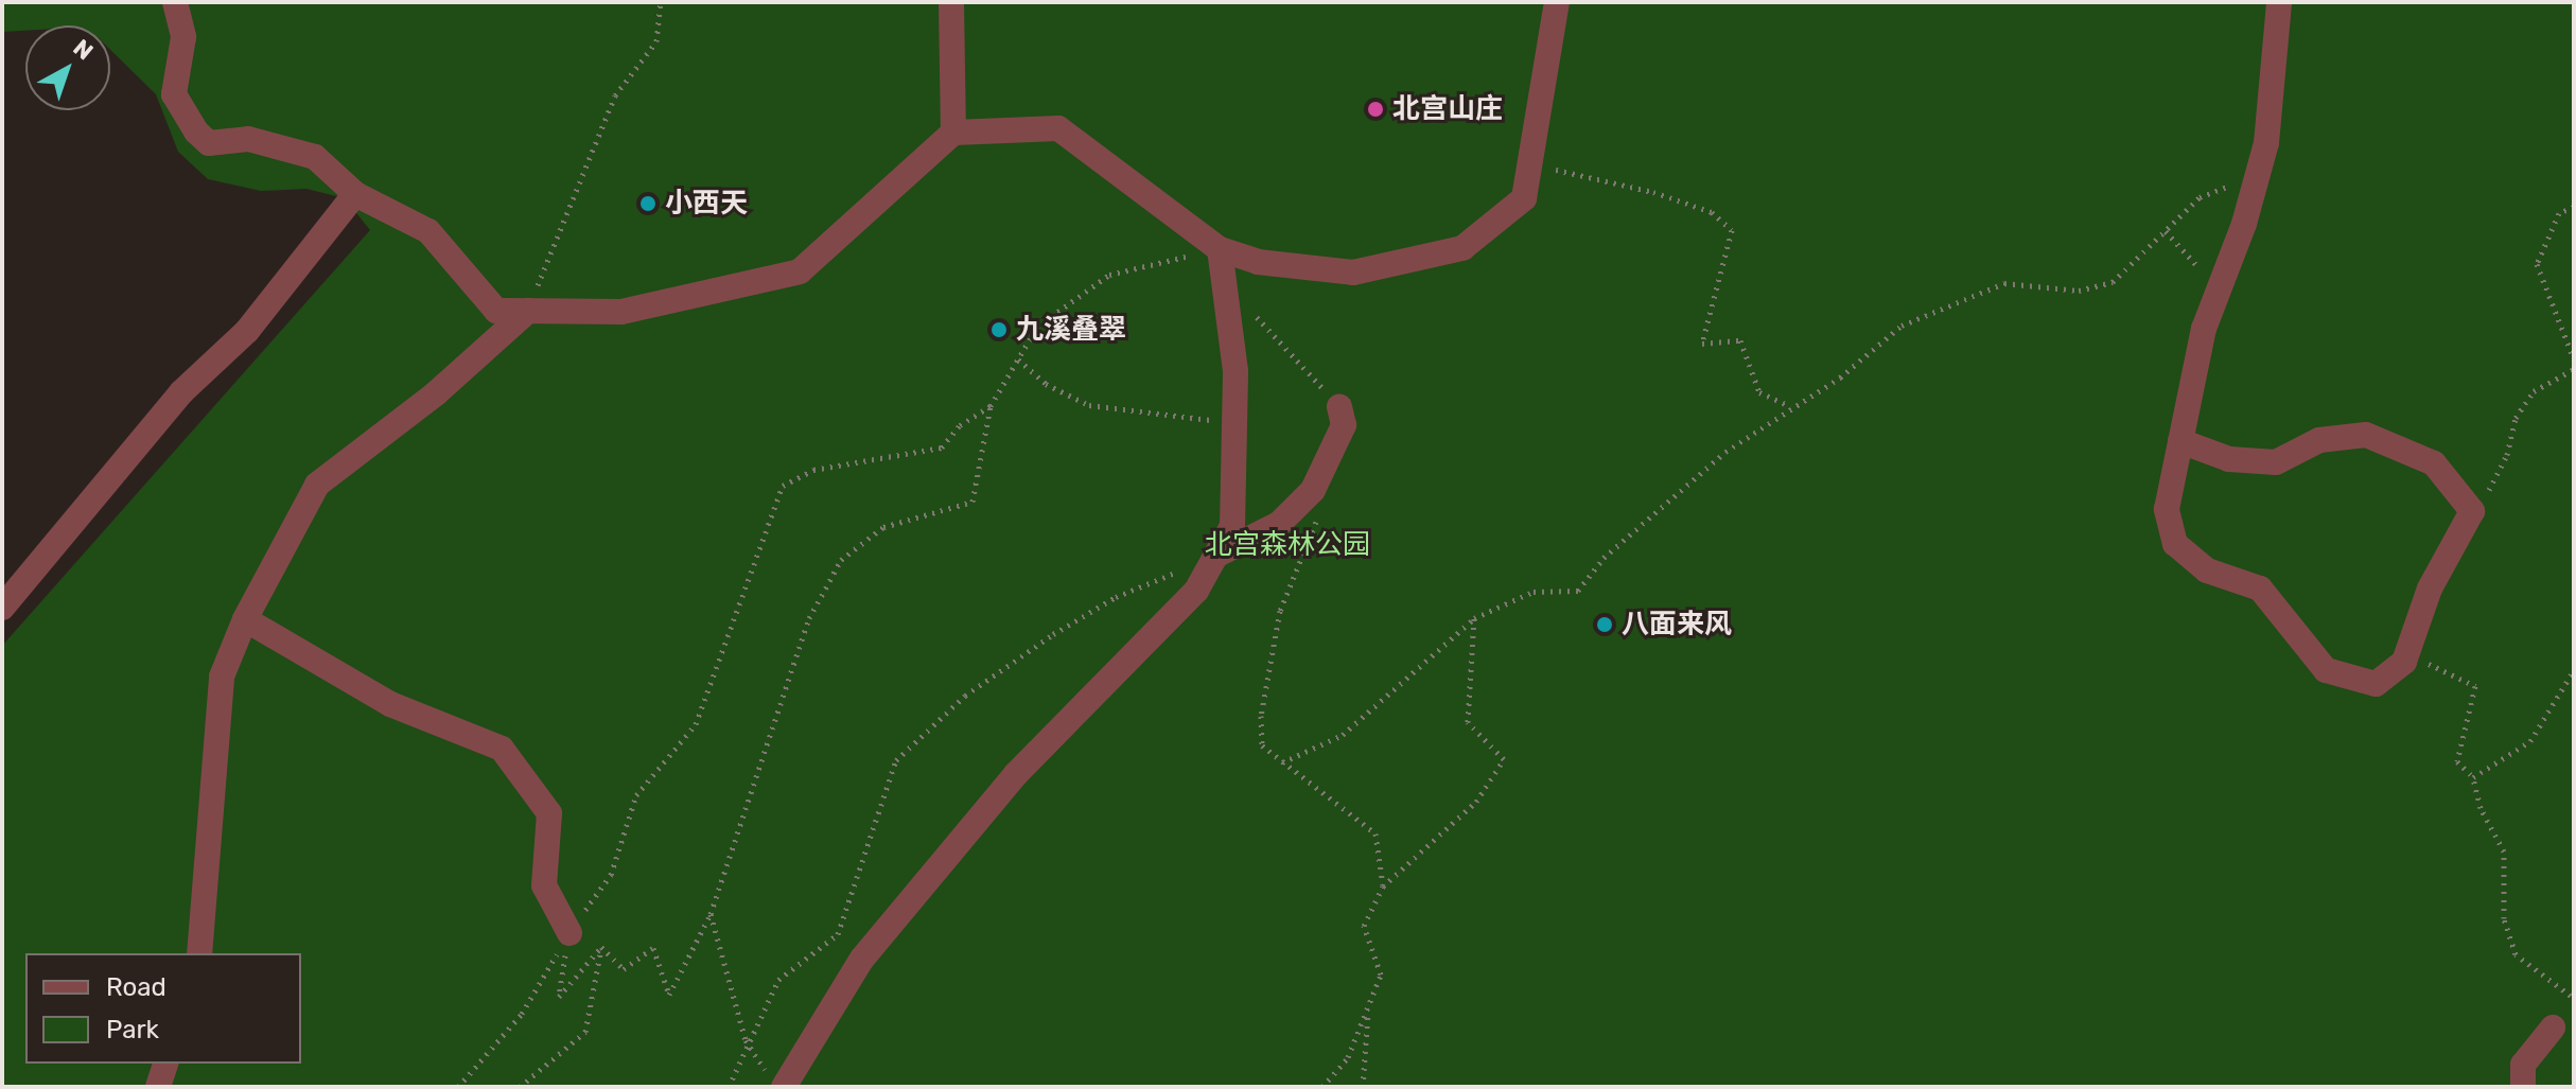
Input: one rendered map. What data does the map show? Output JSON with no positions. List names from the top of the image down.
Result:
{
  "parks": ["北宫森林公园"],
  "places": [
    "北宫山庄",
    "小西天",
    "九溪叠翠",
    "八面来风"
  ],
  "legend": ["Road", "Park"],
  "north": "top right"
}
